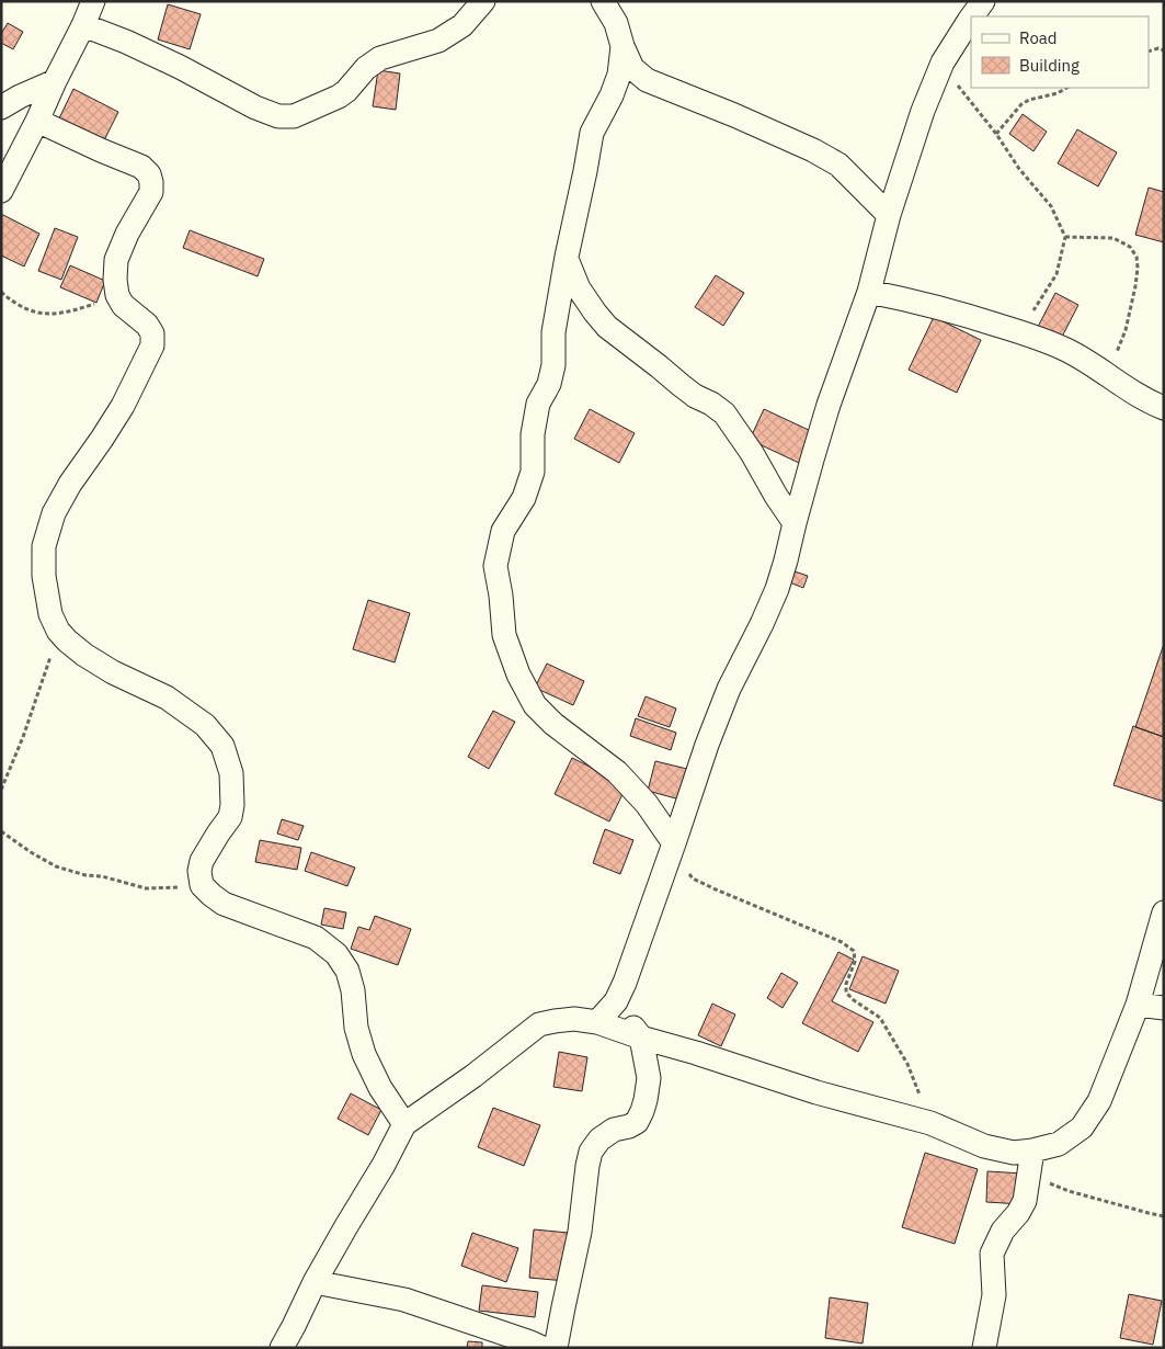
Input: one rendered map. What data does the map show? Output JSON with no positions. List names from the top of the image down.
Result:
{
  "legend": ["Road", "Building"]
}
